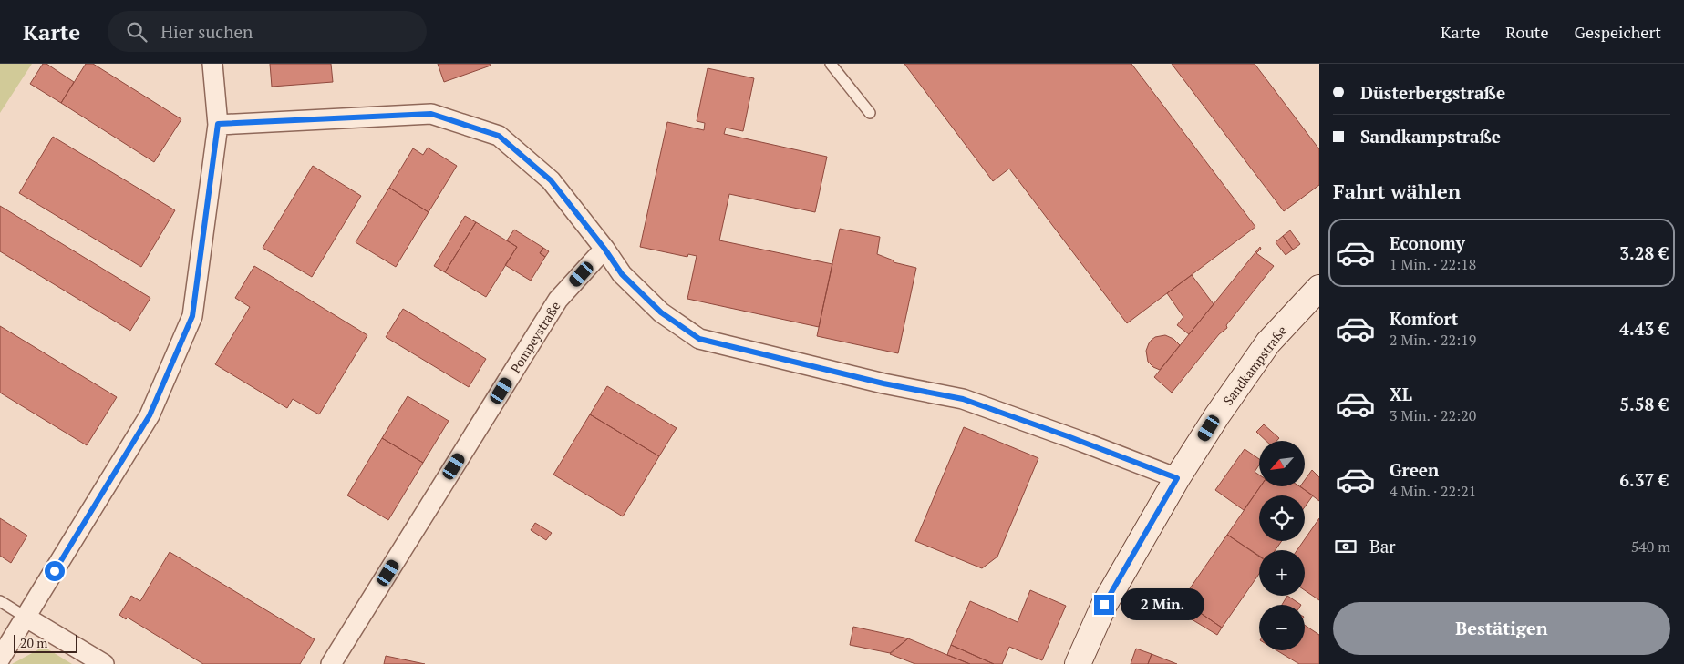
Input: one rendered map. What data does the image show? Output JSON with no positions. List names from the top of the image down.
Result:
{
  "streets": {
    "street": ["Pompeystraße", "Sandkampstraße"]
  },
  "scale_bar": "20 m",
  "north": "bottom left",
  "page": {
    "header": "Karte",
    "search": "Hier suchen",
    "nav": ["Karte", "Route", "Gespeichert"],
    "banner": ["Düsterbergstraße", "Sandkampstraße"],
    "heading": "Fahrt wählen",
    "list": [
      {
        "name": "Economy",
        "note": "1 Min. · 22:18",
        "value": "3.28 €"
      },
      {
        "name": "Komfort",
        "note": "2 Min. · 22:19",
        "value": "4.43 €"
      },
      {
        "name": "XL",
        "note": "3 Min. · 22:20",
        "value": "5.58 €"
      },
      {
        "name": "Green",
        "note": "4 Min. · 22:21",
        "value": "6.37 €"
      }
    ],
    "map_buttons": ["+", "−"],
    "pay": ["Bar", "540 m"],
    "bubble": "2 Min.",
    "buttons": "Bestätigen",
    "scale": "20 m"
  }
}
